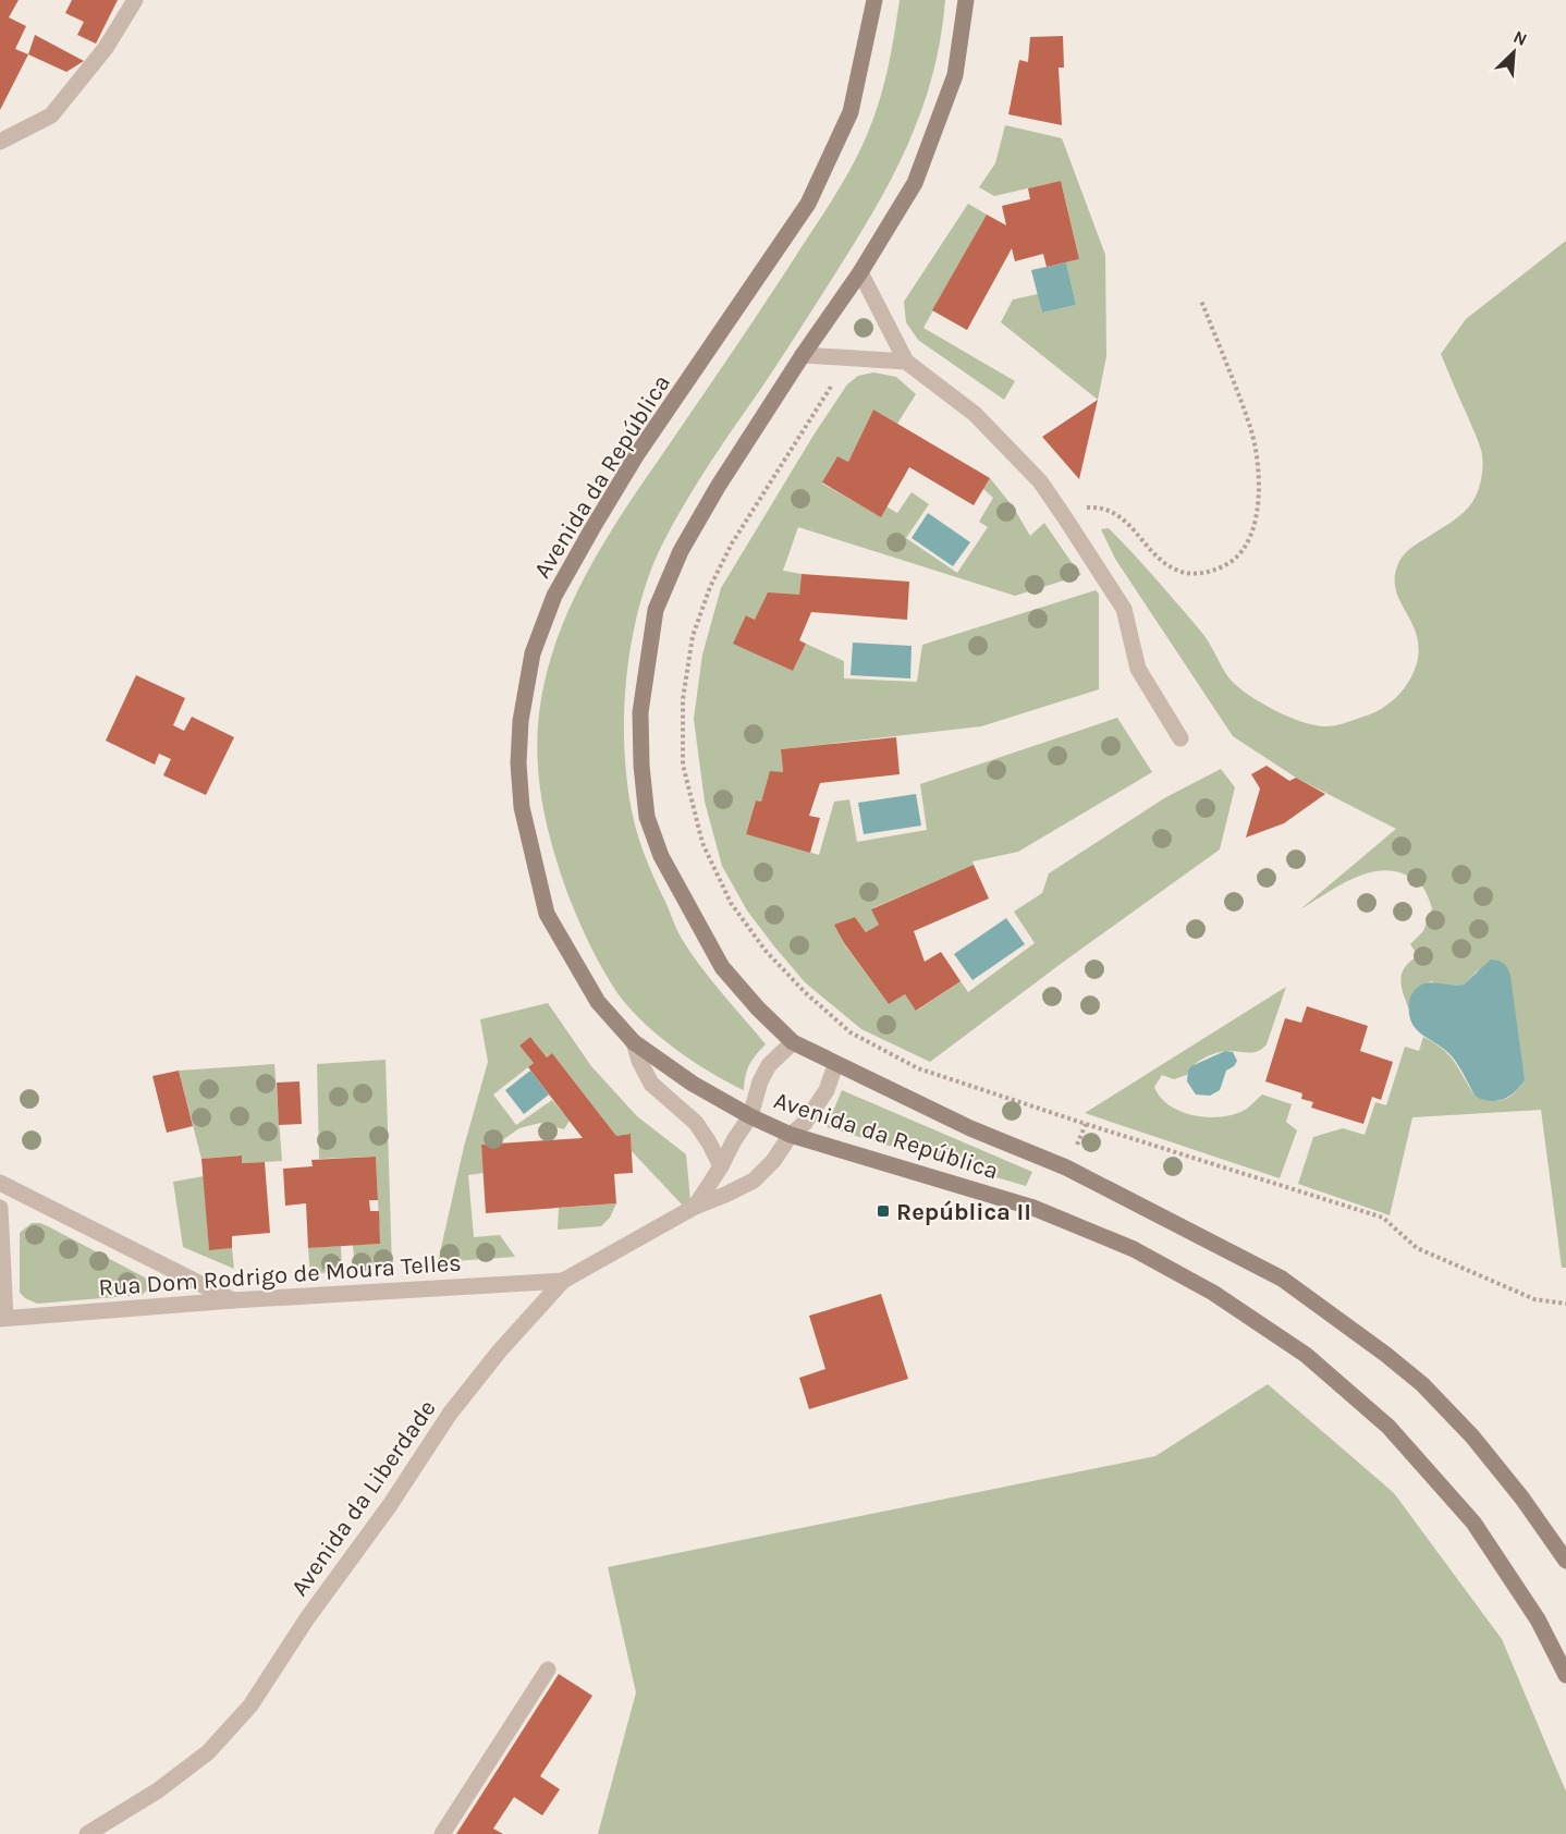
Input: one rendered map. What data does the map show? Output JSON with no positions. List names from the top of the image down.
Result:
{
  "streets": {
    "main road": ["Avenida da República"],
    "street": ["Rua Dom Rodrigo de Moura Telles", "Avenida da Liberdade"]
  },
  "crossings": [
    ["Avenida da República", "Avenida da Liberdade"],
    ["Rua Dom Rodrigo de Moura Telles", "Avenida da Liberdade"]
  ],
  "places": {
    "transit": ["República II"]
  },
  "north": "top right"
}
